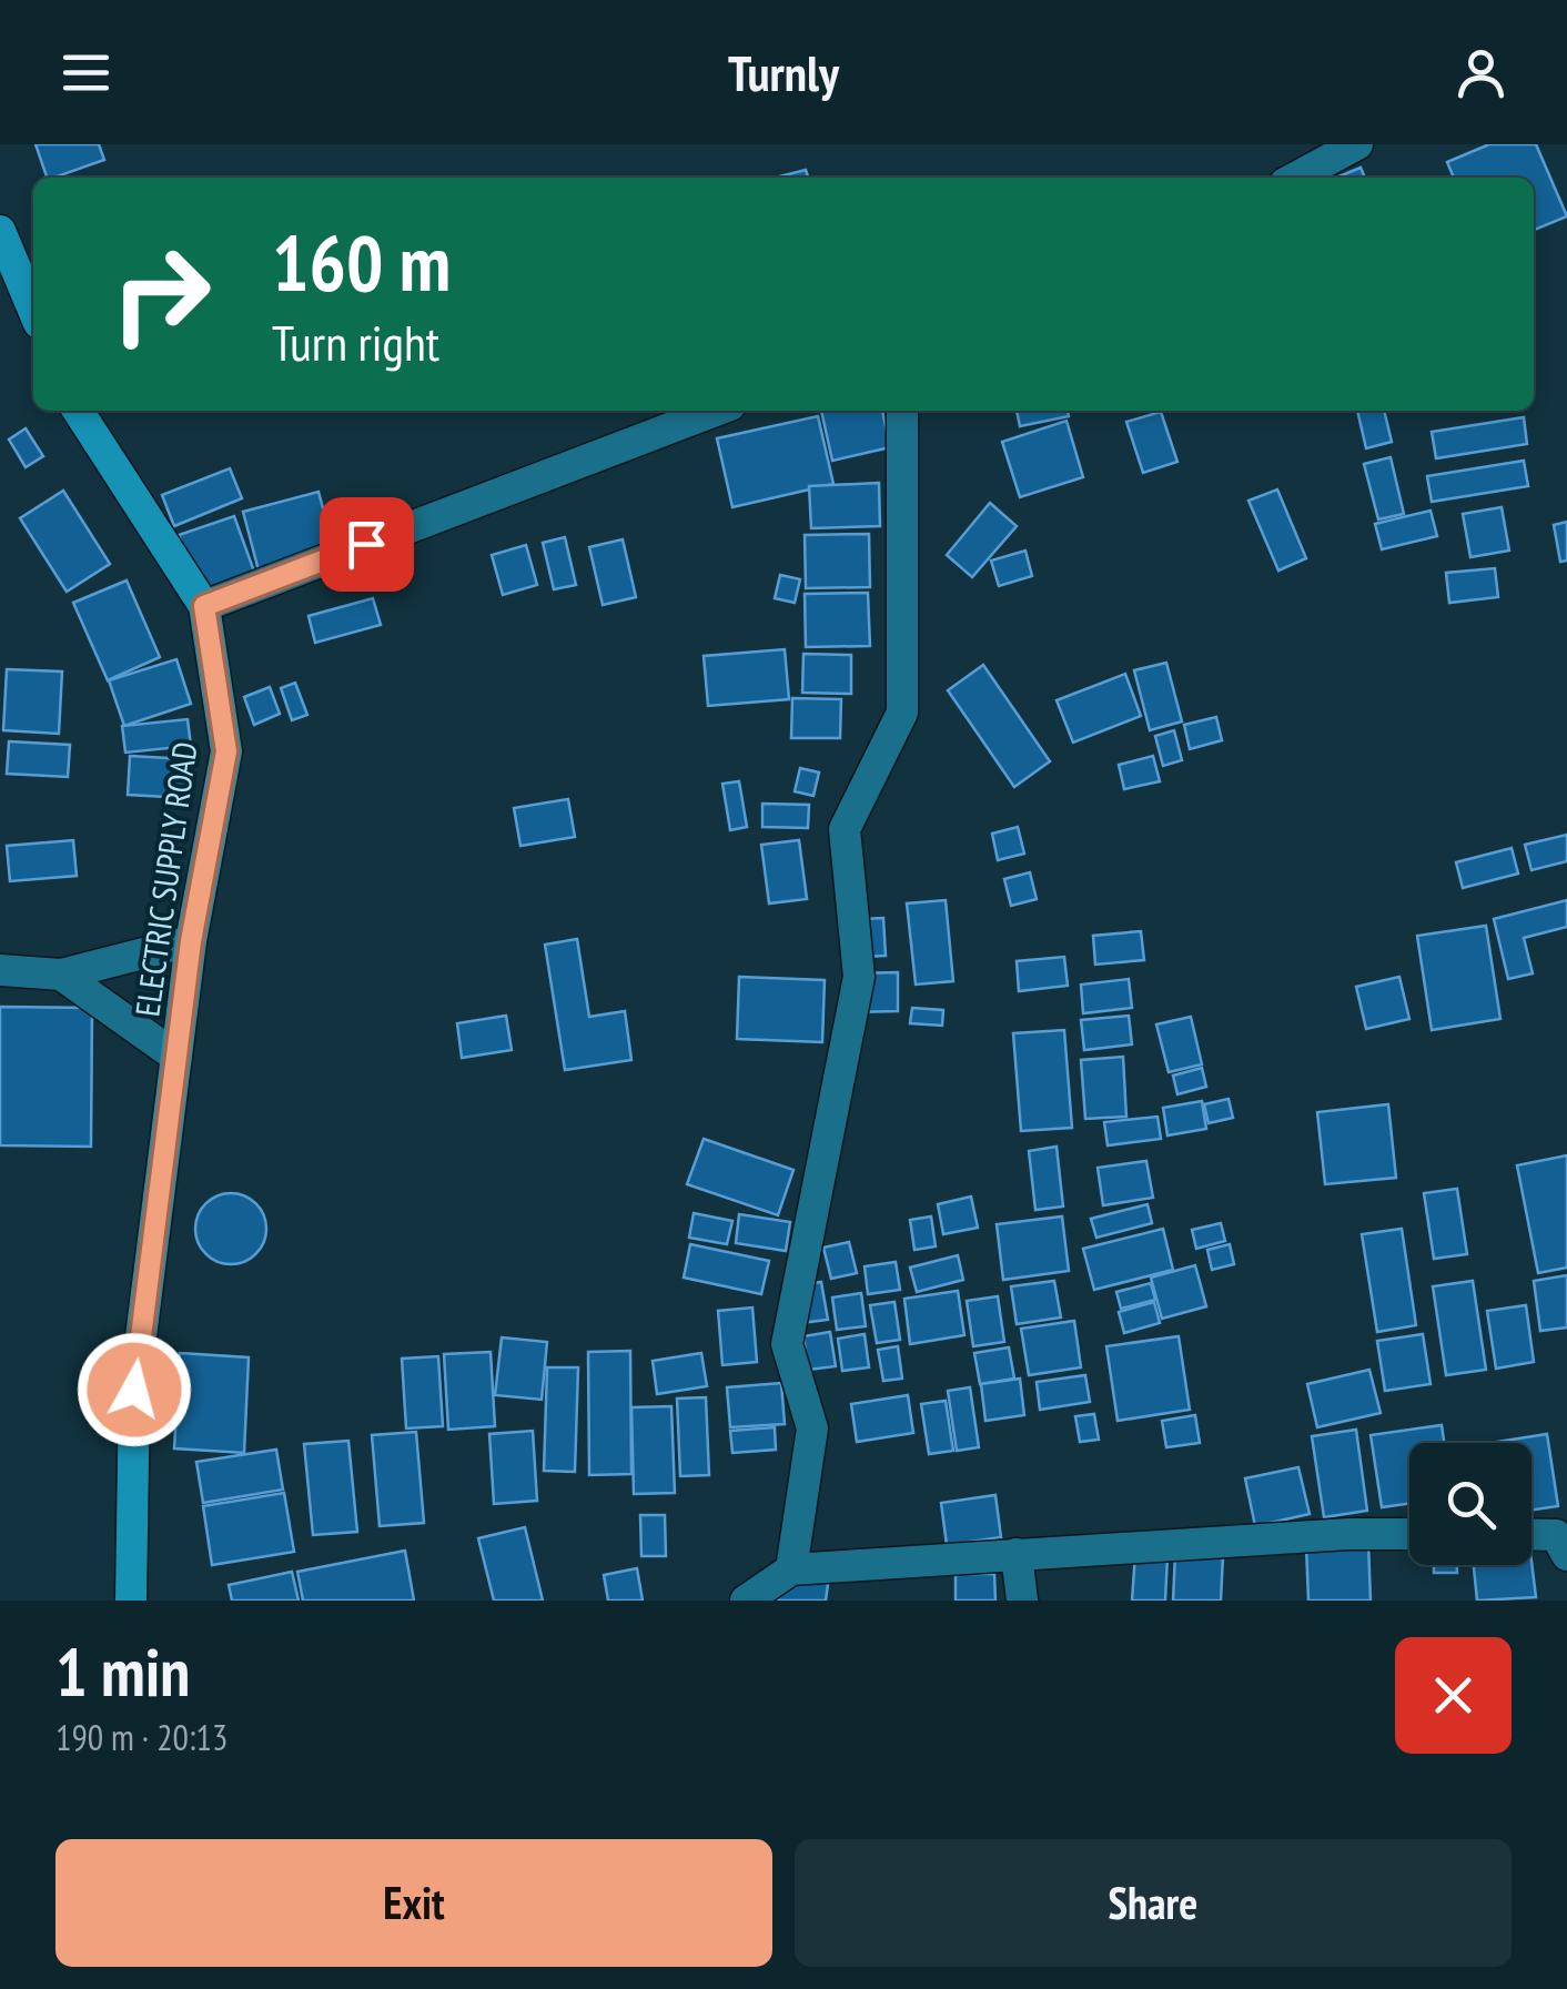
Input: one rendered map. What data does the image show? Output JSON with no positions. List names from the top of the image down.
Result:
{
  "streets": {
    "main road": ["ELECTRIC SUPPLY ROAD"]
  },
  "page": {
    "header": "Turnly",
    "turn": ["160 m", "Turn right"],
    "heading": ["1 min", "190 m · 20:13"],
    "buttons": ["Exit", "Share"]
  }
}
